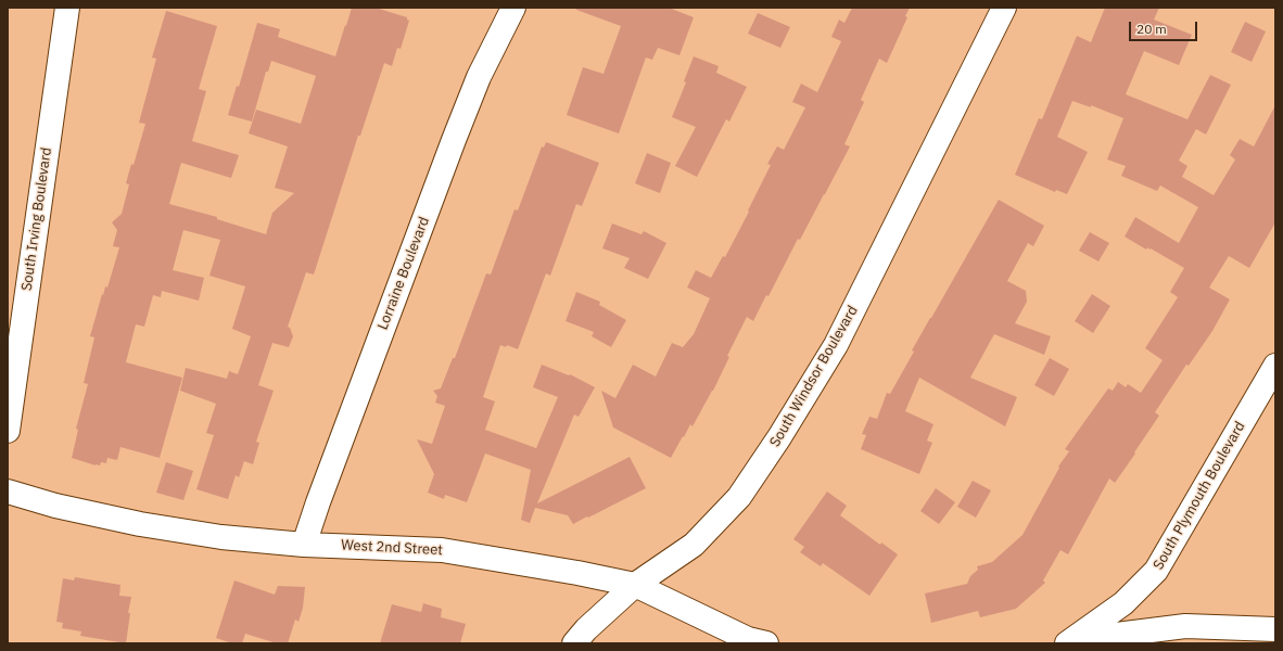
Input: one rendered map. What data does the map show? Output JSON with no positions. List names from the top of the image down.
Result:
{
  "streets": {
    "street": [
      "South Irving Boulevard",
      "Lorraine Boulevard",
      "South Windsor Boulevard",
      "South Plymouth Boulevard",
      "West 2nd Street"
    ]
  },
  "crossings": [
    ["Lorraine Boulevard", "West 2nd Street"],
    ["South Windsor Boulevard", "West 2nd Street"]
  ],
  "scale_bar": "20 m"
}
